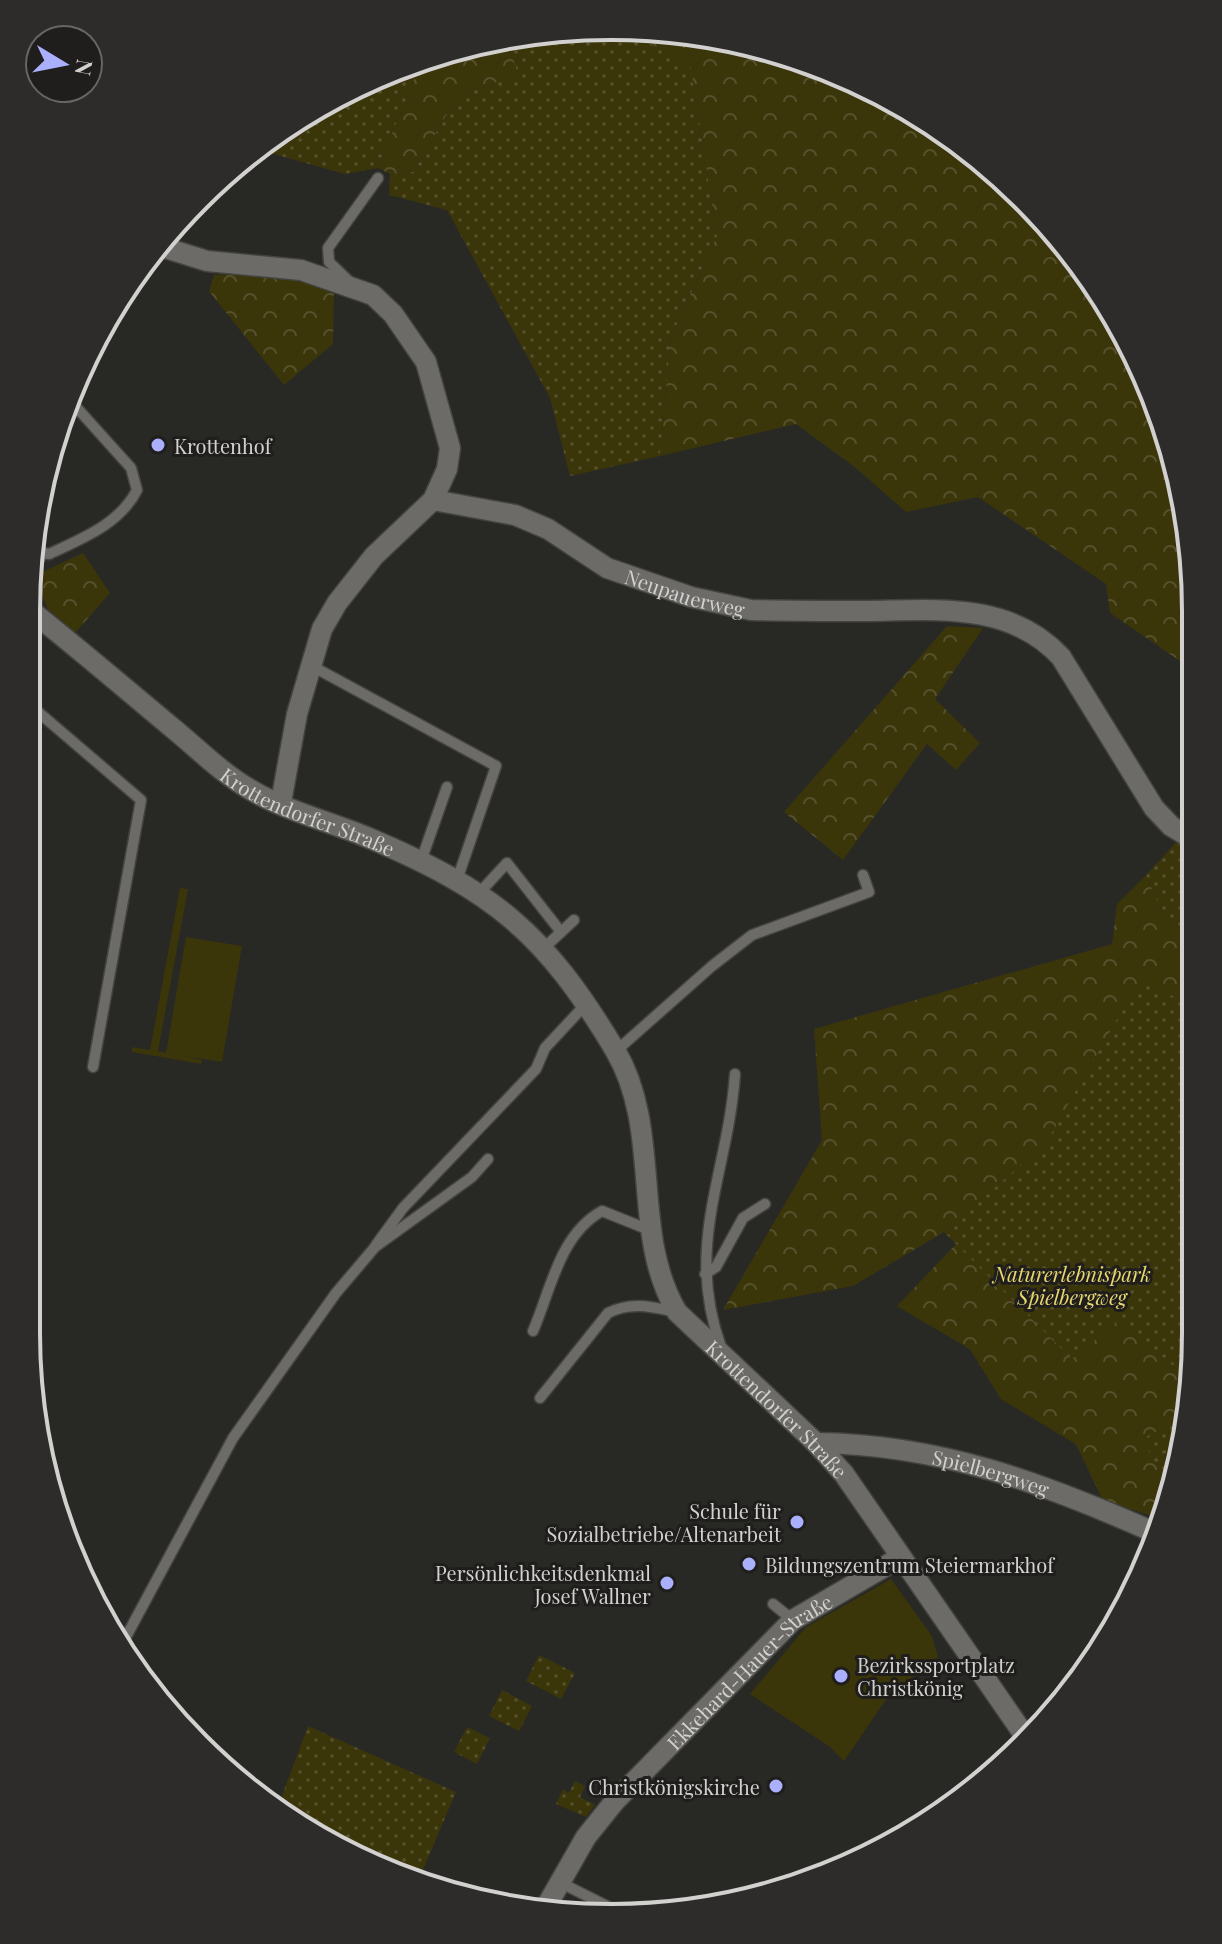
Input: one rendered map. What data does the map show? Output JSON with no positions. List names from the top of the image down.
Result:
{
  "streets": {
    "street": [
      "Neupauerweg",
      "Krottendorfer Straße",
      "Spielbergweg",
      "Ekkehard-Hauer-Straße"
    ]
  },
  "crossings": [
    ["Krottendorfer Straße", "Spielbergweg"],
    ["Krottendorfer Straße", "Ekkehard-Hauer-Straße"]
  ],
  "parks": ["Naturerlebnispark Spielbergweg"],
  "places": [
    "Krottenhof",
    "Schule für Sozialbetriebe/Altenarbeit",
    "Bildungszentrum Steiermarkhof",
    "Persönlichkeitsdenkmal Josef Wallner",
    "Bezirkssportplatz Christkönig",
    "Christkönigskirche"
  ],
  "north": "right"
}
